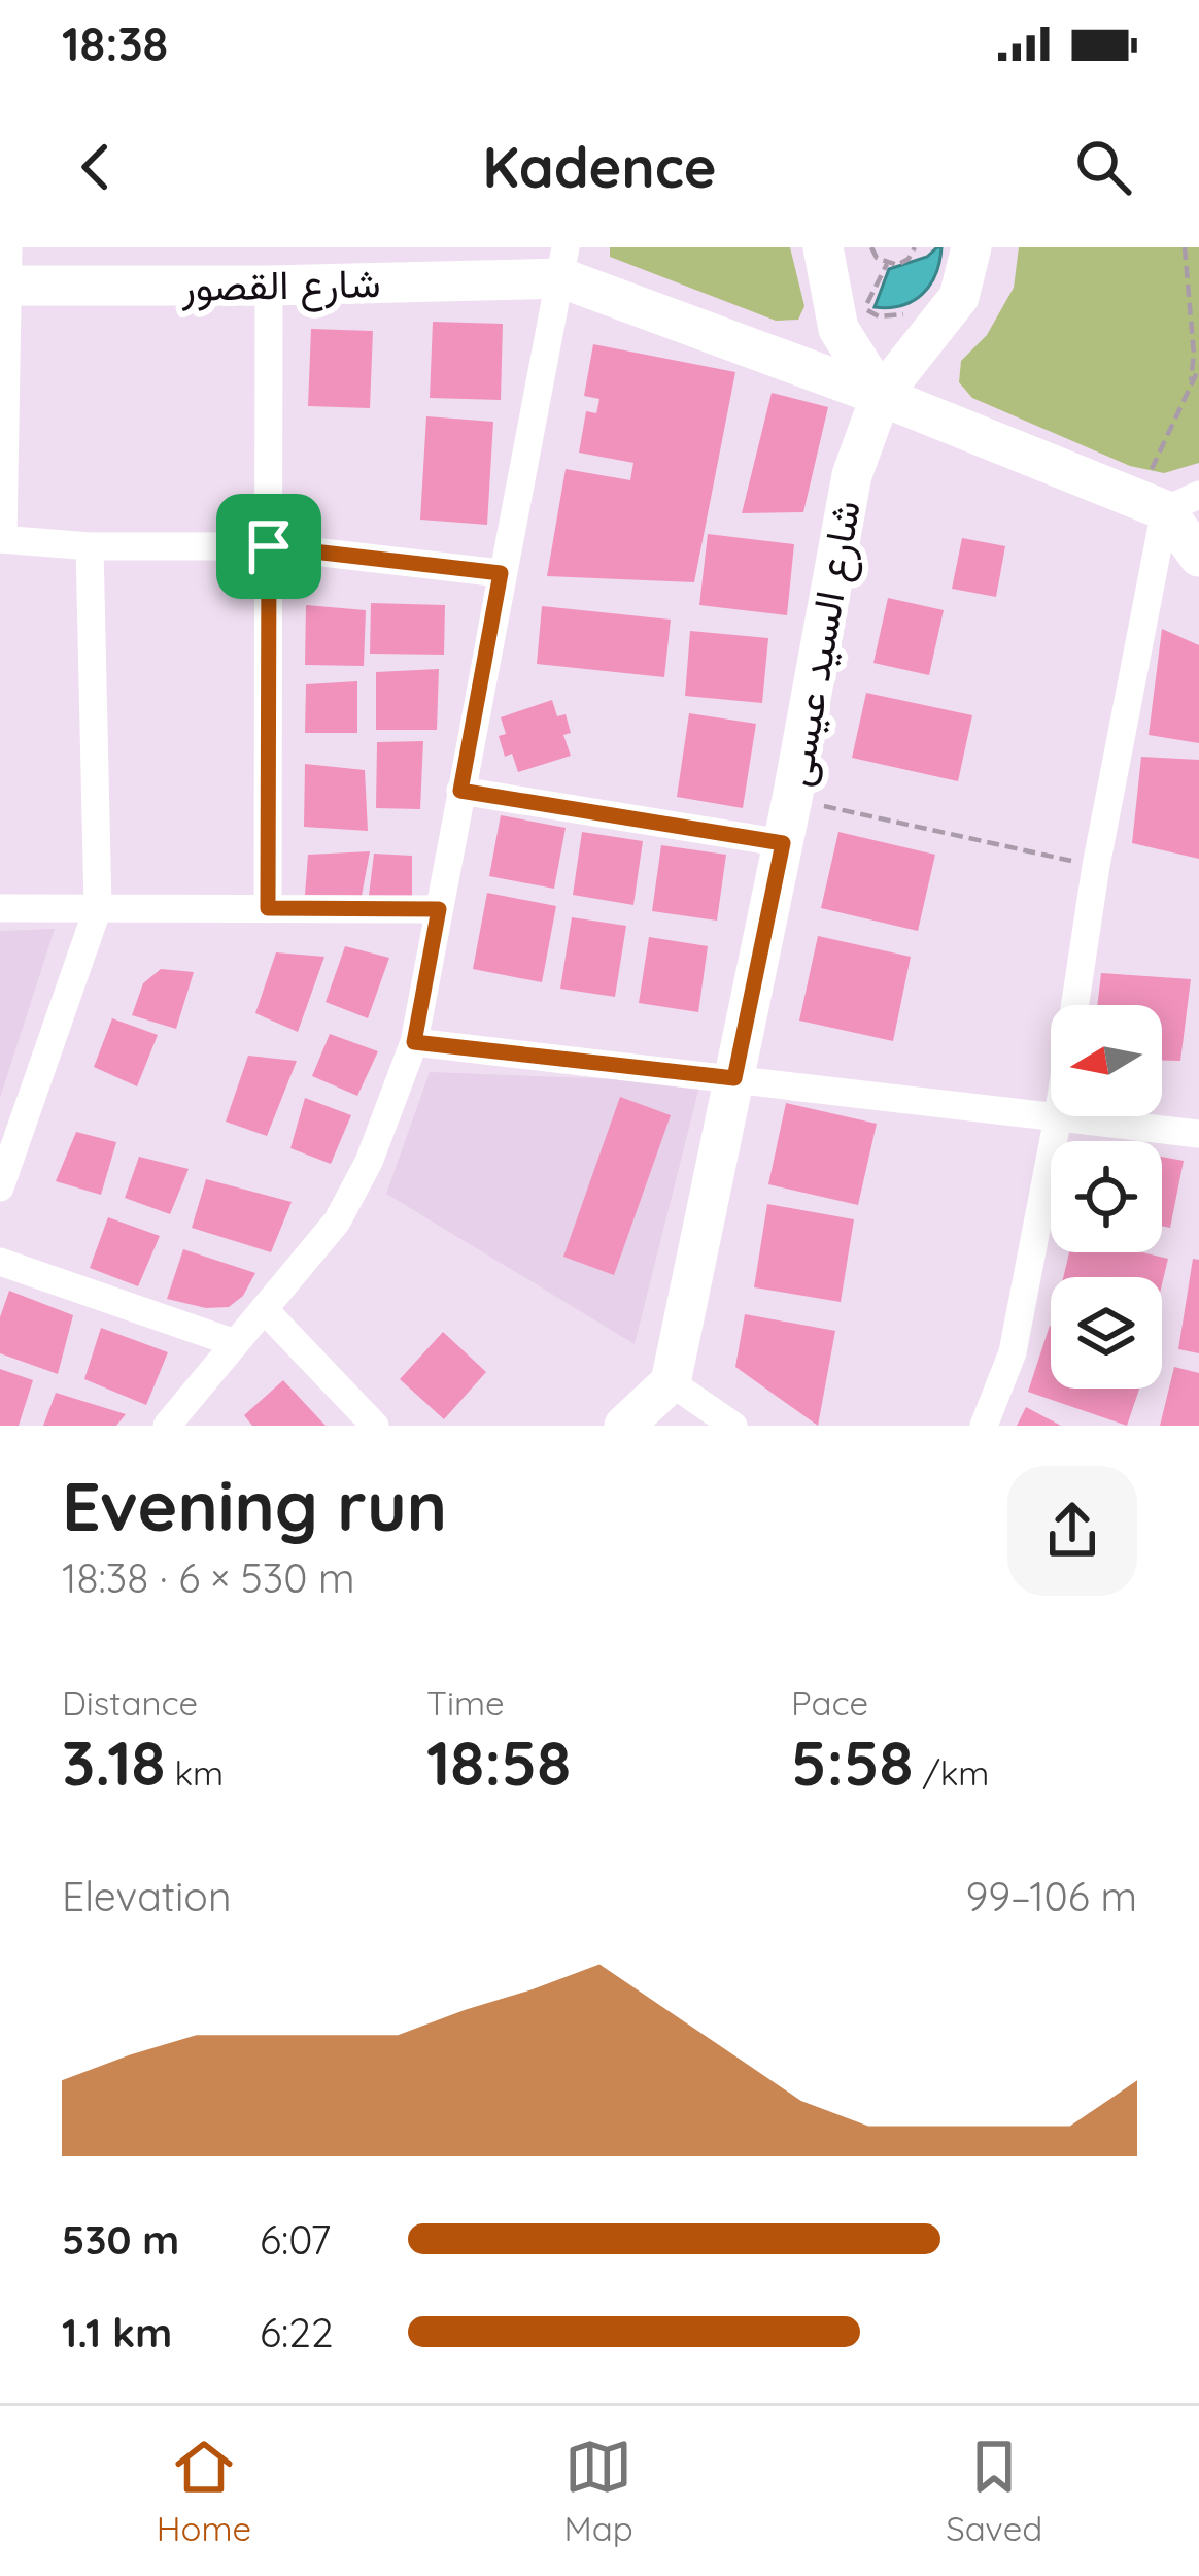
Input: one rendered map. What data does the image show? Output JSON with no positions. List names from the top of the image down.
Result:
{
  "streets": {
    "street": ["شارع القصور", "شارع السيد عيسى"]
  },
  "north": "left",
  "page": {
    "status": "18:38",
    "header": "Kadence",
    "heading": ["Evening run", "18:38 · 6 × 530 m"],
    "stats": [
      ["Distance", "3.18 km"],
      ["Time", "18:58"],
      ["Pace", "5:58 /km"]
    ],
    "chart": ["Elevation", "99–106 m"],
    "list": [
      {
        "name": "530 m",
        "note": "6:07"
      },
      {
        "name": "1.1 km",
        "note": "6:22"
      }
    ],
    "tabs": ["Home", "Map", "Saved"]
  }
}
